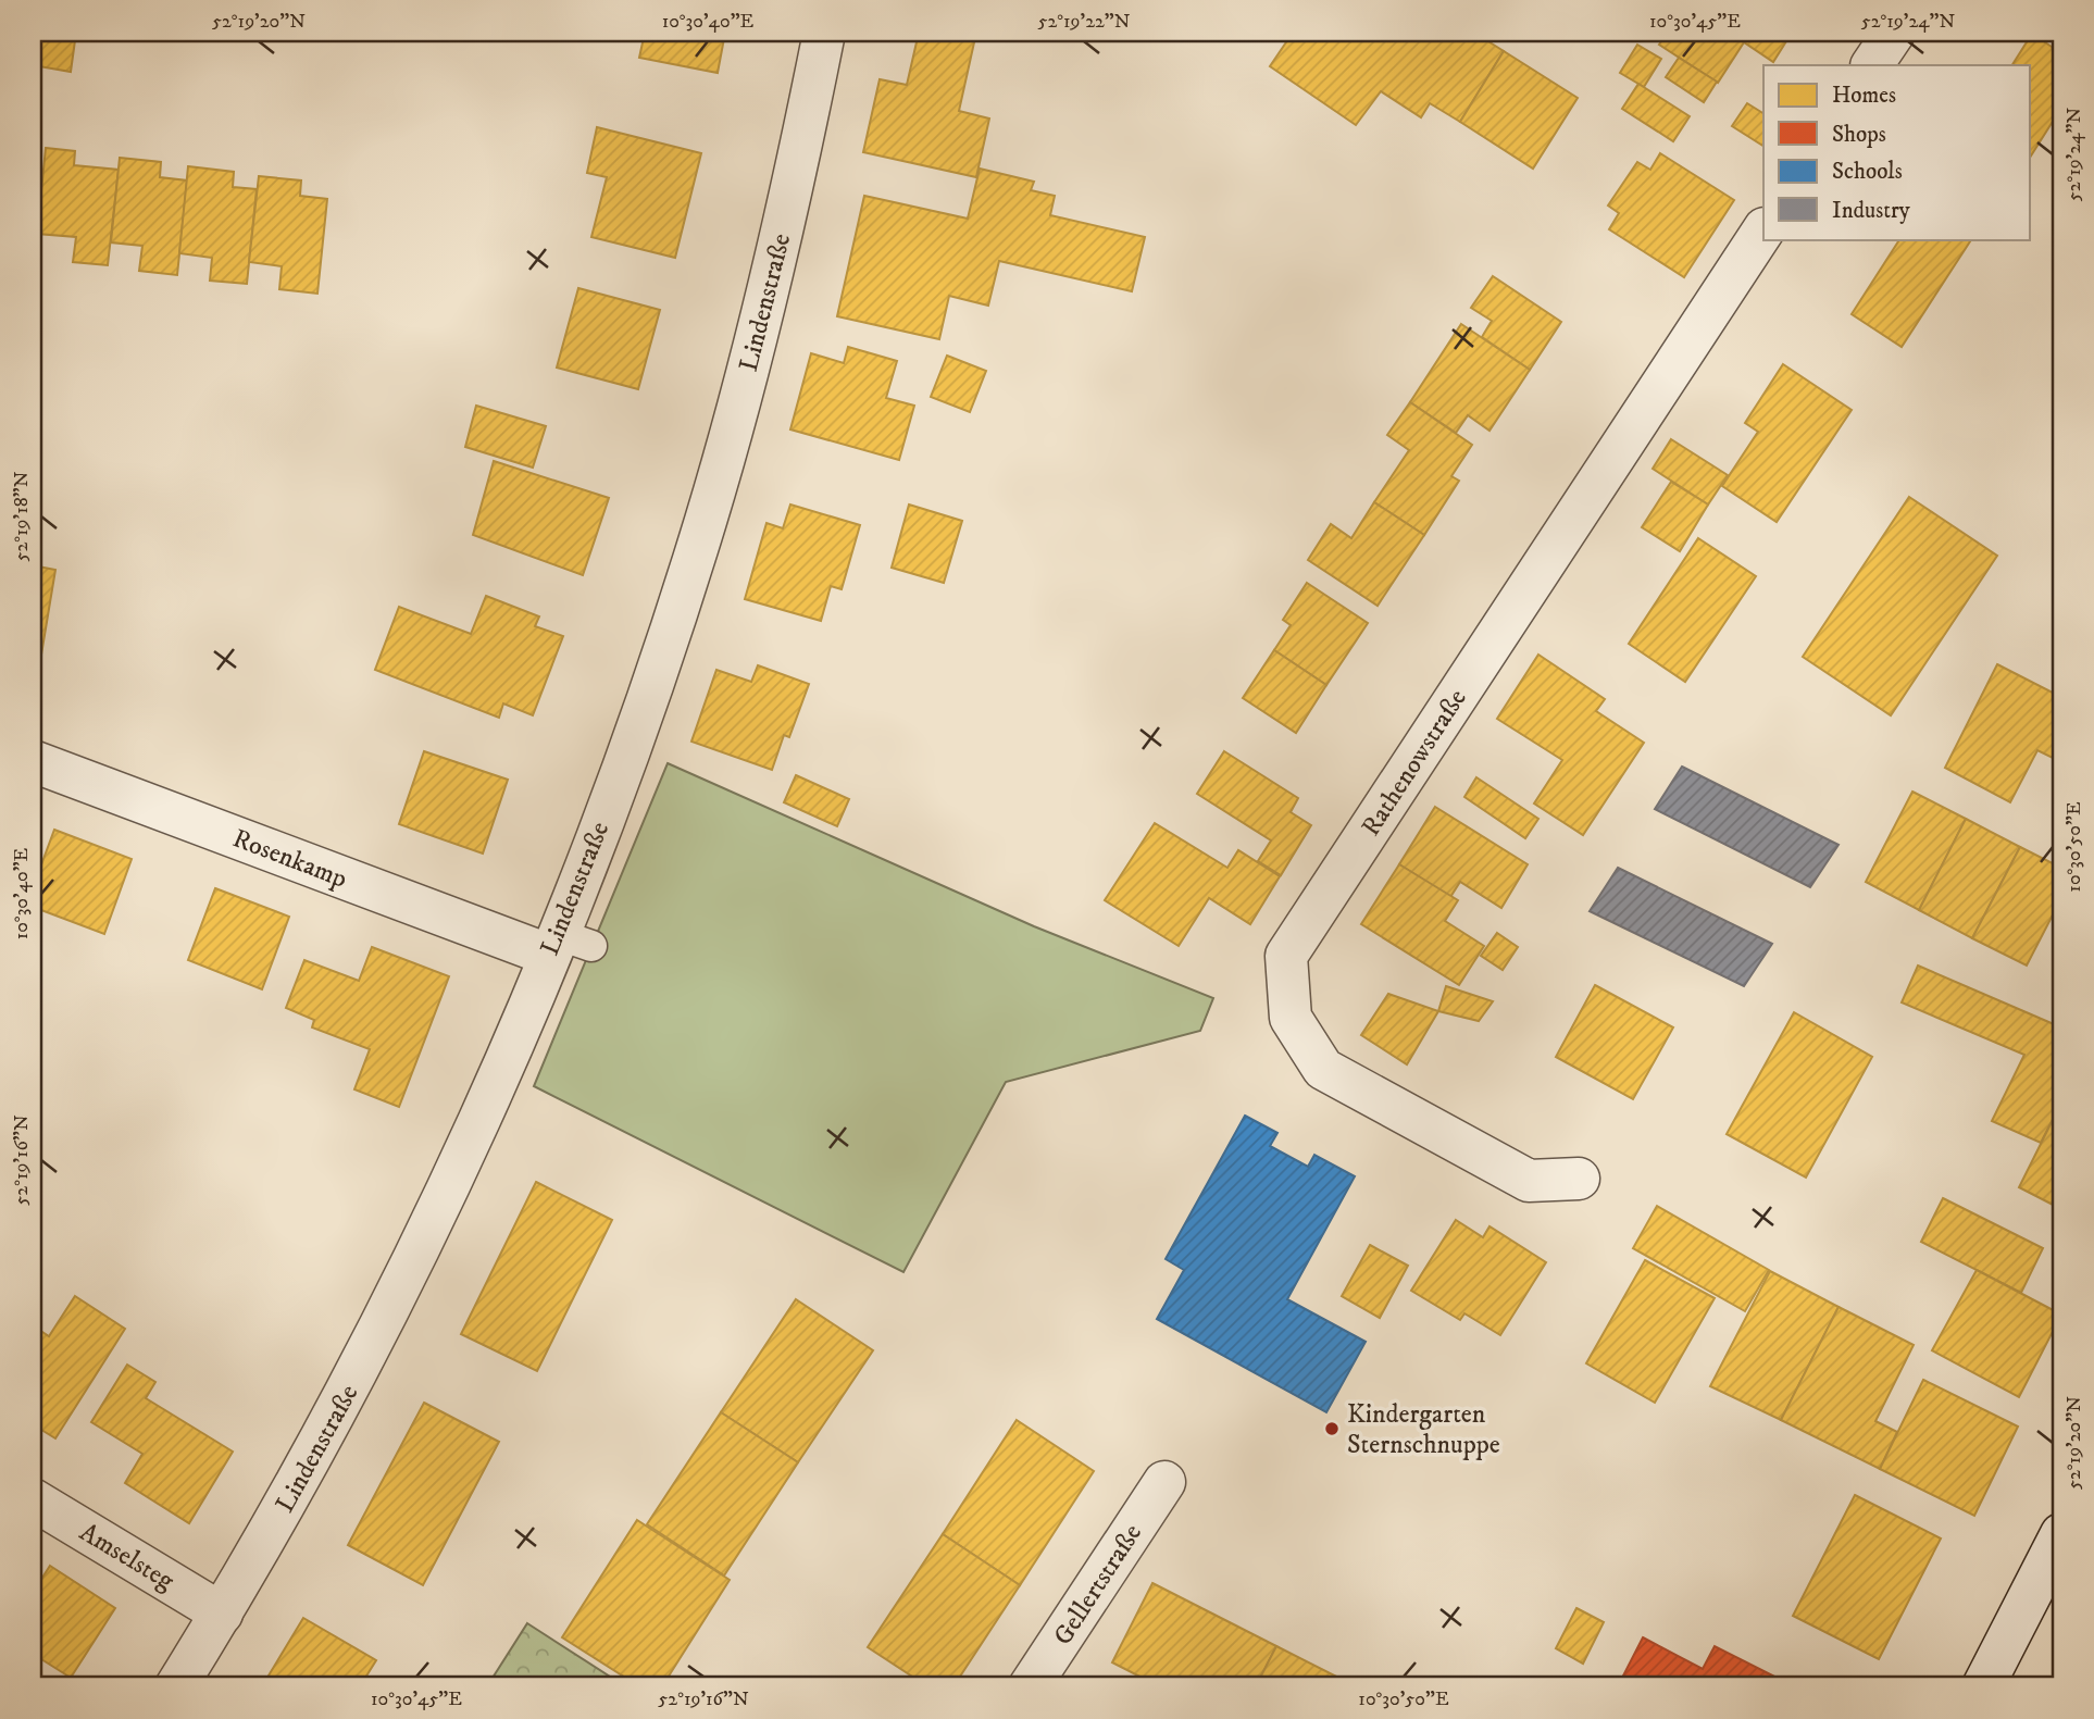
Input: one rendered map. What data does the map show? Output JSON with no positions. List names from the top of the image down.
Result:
{
  "streets": {
    "street": [
      "Lindenstraße",
      "Rathenowstraße",
      "Rosenkamp",
      "Amselsteg",
      "Gellertstraße"
    ]
  },
  "crossings": [
    ["Lindenstraße", "Rosenkamp"],
    ["Lindenstraße", "Amselsteg"]
  ],
  "places": ["Kindergarten Sternschnuppe"],
  "legend": [
    "Homes",
    "Shops",
    "Schools",
    "Industry"
  ],
  "coordinates": [
    "52°19'20\"N",
    "10°30'40\"E",
    "52°19'22\"N",
    "10°30'45\"E",
    "52°19'24\"N",
    "52°19'18\"N",
    "10°30'50\"E",
    "52°19'16\"N"
  ]
}
